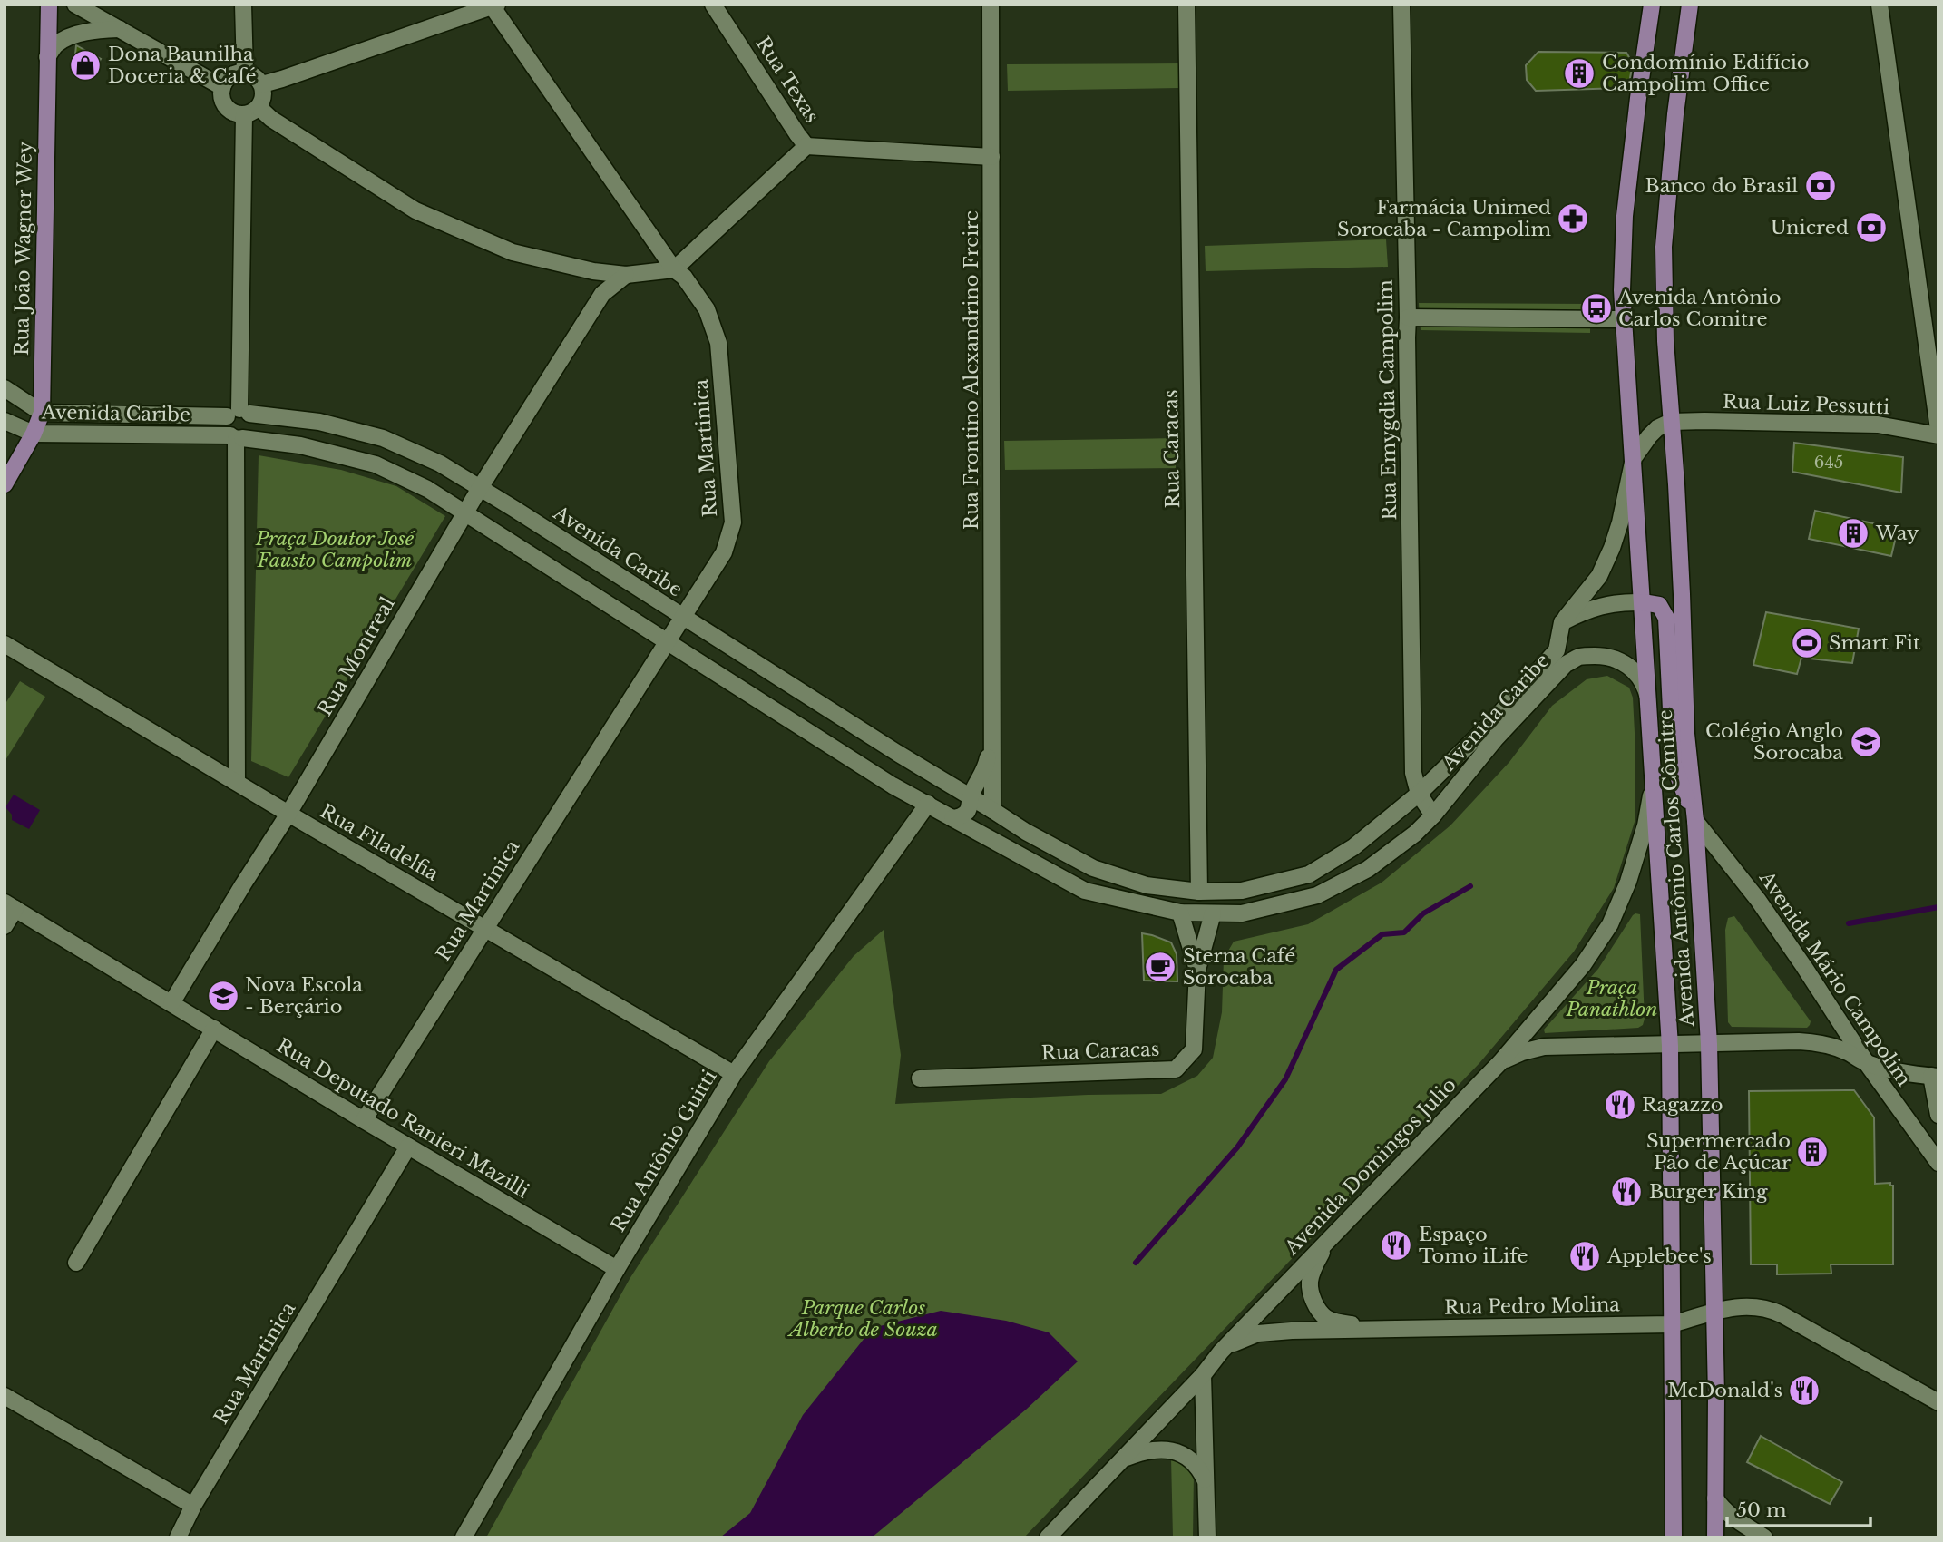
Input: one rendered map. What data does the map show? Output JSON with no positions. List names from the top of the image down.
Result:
{
  "streets": {
    "main road": ["Rua João Wagner Wey", "Avenida Antônio Carlos Cômitre"],
    "street": [
      "Rua Texas",
      "Rua Frontino Alexandrino Freire",
      "Rua Emygdia Campolim",
      "Rua Luiz Pessutti",
      "Avenida Caribe",
      "Rua Martinica",
      "Rua Caracas",
      "Rua Montreal",
      "Rua Filadelfia",
      "Avenida Mário Campolim",
      "Rua Deputado Ranieri Mazilli",
      "Rua Antônio Guitti",
      "Avenida Domingos Julio",
      "Rua Pedro Molina"
    ]
  },
  "crossings": [
    ["Rua João Wagner Wey", "Avenida Caribe"],
    ["Rua Frontino Alexandrino Freire", "Avenida Caribe"],
    ["Rua Frontino Alexandrino Freire", "Rua Antônio Guitti"],
    ["Rua Emygdia Campolim", "Avenida Caribe"],
    ["Rua Luiz Pessutti", "Avenida Antônio Carlos Cômitre"],
    ["Avenida Caribe", "Rua Martinica"],
    ["Avenida Caribe", "Rua Caracas"],
    ["Avenida Caribe", "Rua Montreal"],
    ["Avenida Caribe", "Avenida Antônio Carlos Cômitre"],
    ["Avenida Caribe", "Rua Antônio Guitti"],
    ["Rua Martinica", "Rua Filadelfia"],
    ["Rua Martinica", "Rua Deputado Ranieri Mazilli"],
    ["Rua Montreal", "Rua Filadelfia"],
    ["Rua Montreal", "Rua Deputado Ranieri Mazilli"],
    ["Rua Filadelfia", "Rua Antônio Guitti"],
    ["Avenida Antônio Carlos Cômitre", "Avenida Mário Campolim"],
    ["Avenida Antônio Carlos Cômitre", "Avenida Domingos Julio"],
    ["Avenida Antônio Carlos Cômitre", "Rua Pedro Molina"],
    ["Rua Deputado Ranieri Mazilli", "Rua Antônio Guitti"],
    ["Avenida Domingos Julio", "Rua Pedro Molina"]
  ],
  "parks": ["Praça Doutor José Fausto Campolim", "Praça Panathlon", "Parque Carlos Alberto de Souza"],
  "places": {
    "shop": ["Dona Baunilha Doceria & Café"],
    "building": ["Condomínio Edifício Campolim Office", "Way", "Supermercado Pão de Açúcar"],
    "bank": ["Banco do Brasil", "Unicred"],
    "pharmacy": ["Farmácia Unimed Sorocaba - Campolim"],
    "bus stop": ["Avenida Antônio Carlos Comitre"],
    "sports": ["Smart Fit"],
    "school or university": ["Colégio Anglo Sorocaba", "Nova Escola - Berçário"],
    "cafe": ["Sterna Café Sorocaba"],
    "restaurant": [
      "Ragazzo",
      "Burger King",
      "Espaço Tomo iLife",
      "Applebee's",
      "McDonald's"
    ]
  },
  "house_numbers": ["645"],
  "scale_bar": "50 m"
}
